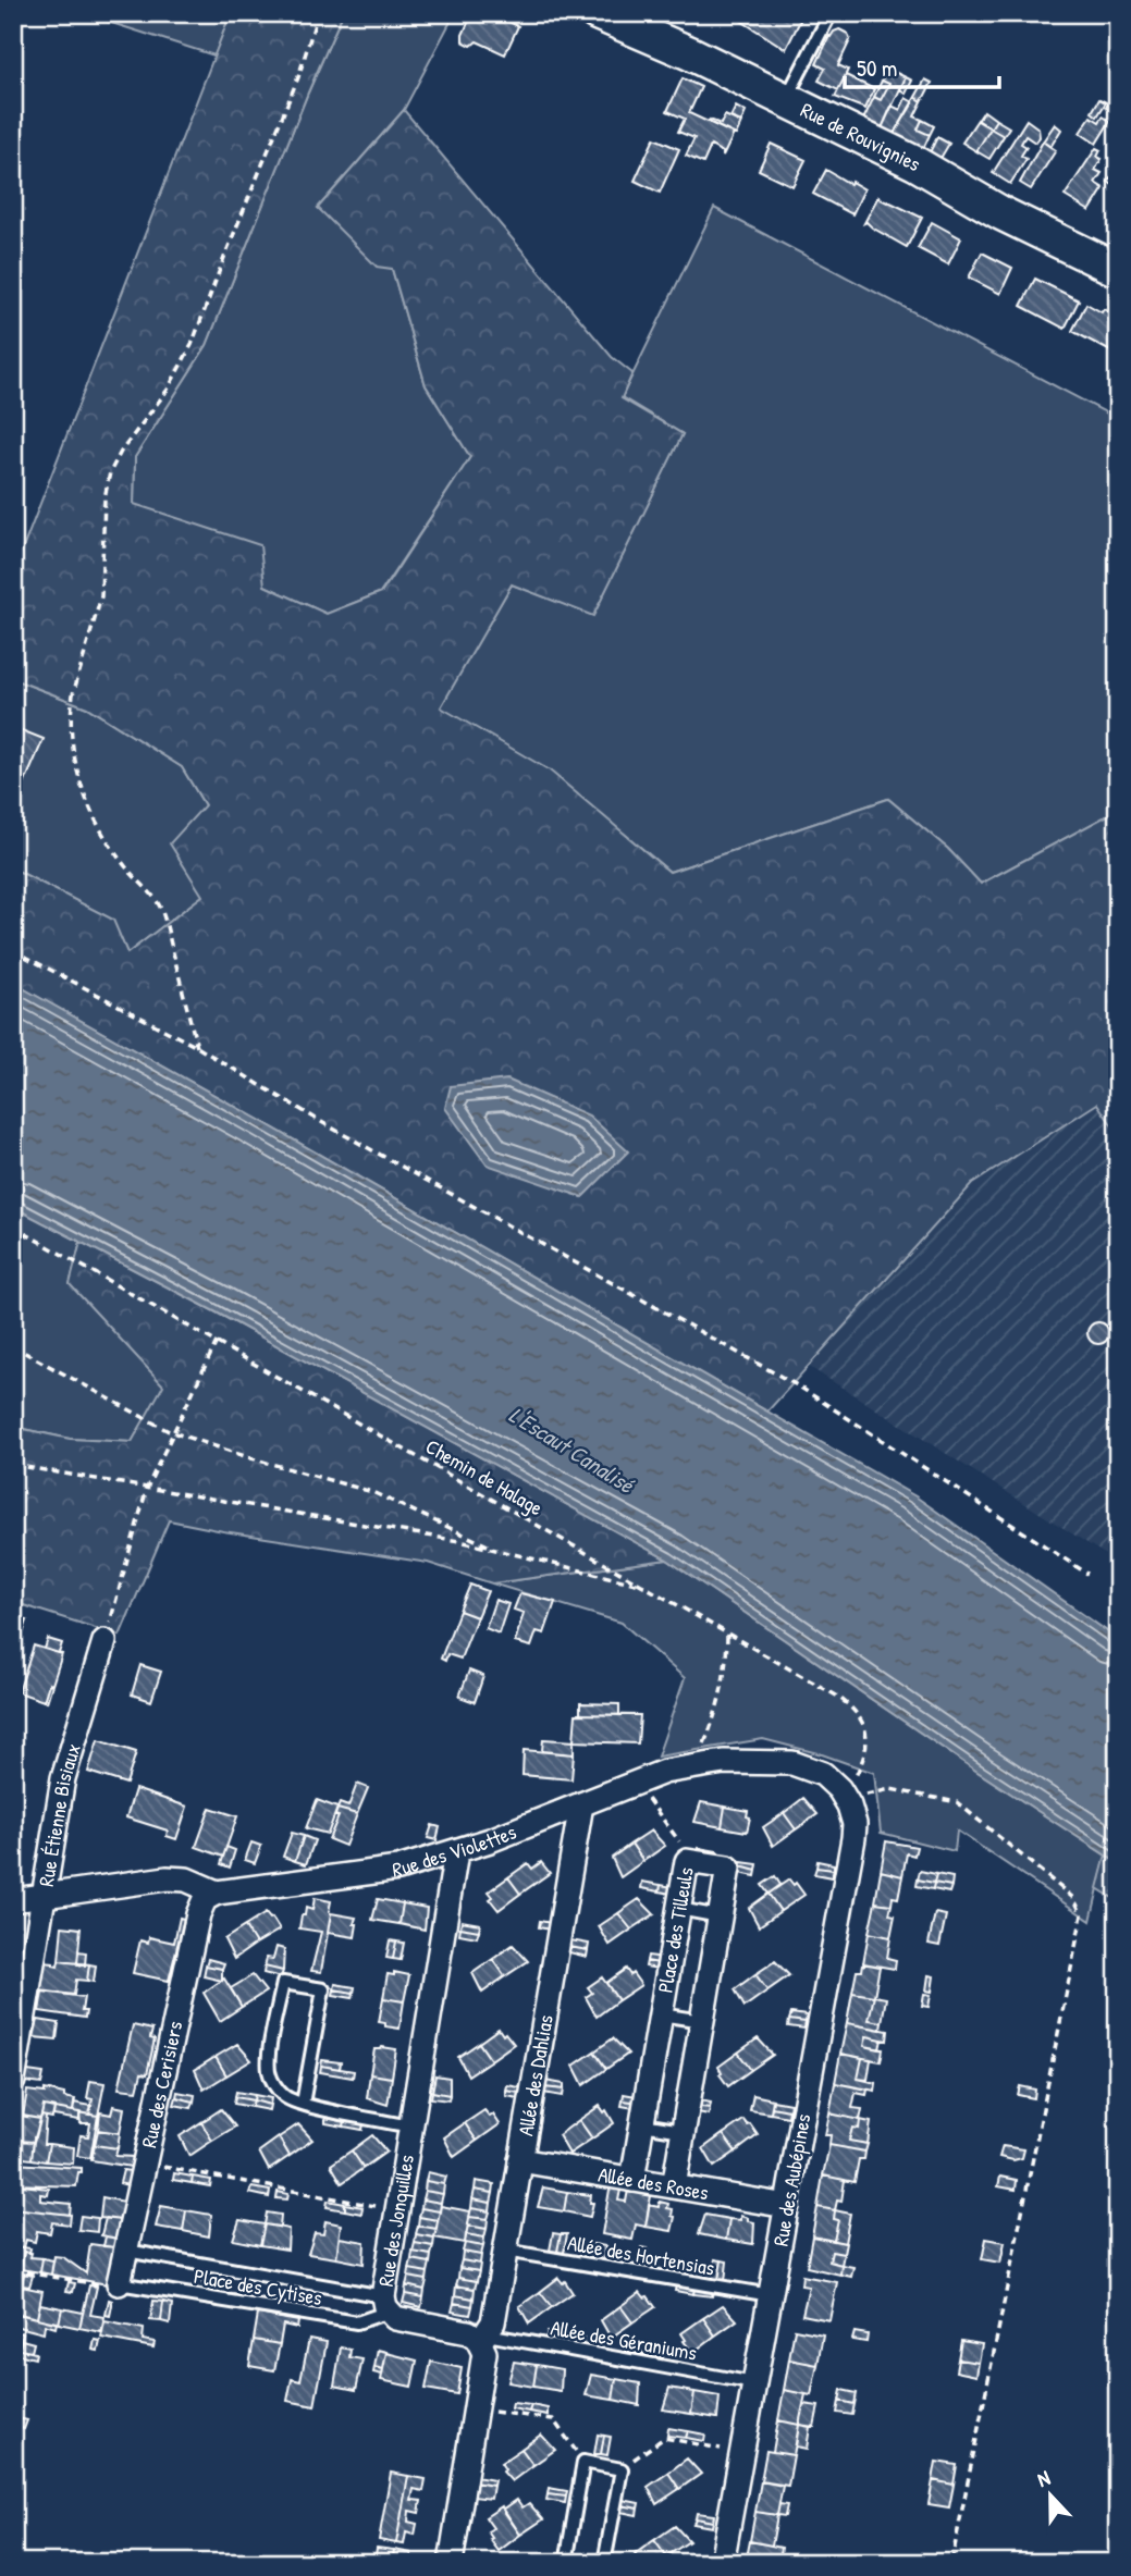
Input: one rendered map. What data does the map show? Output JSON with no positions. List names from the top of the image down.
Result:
{
  "streets": {
    "street": [
      "Rue de Rouvignies",
      "Rue Étienne Bisiaux",
      "Rue des Violettes",
      "Place des Tilleuls",
      "Allée des Dahlias",
      "Rue des Cerisiers",
      "Rue des Aubépines",
      "Allée des Roses",
      "Rue des Jonquilles"
    ],
    "lane": ["Allée des Hortensias", "Place des Cytises", "Allée des Géraniums"],
    "path": ["Chemin de Halage"]
  },
  "crossings": [
    ["Chemin de Halage", "Rue des Violettes"],
    ["Chemin de Halage", "Rue des Aubépines"],
    ["Rue Étienne Bisiaux", "Rue des Violettes"],
    ["Rue des Violettes", "Allée des Dahlias"],
    ["Rue des Violettes", "Rue des Cerisiers"],
    ["Rue des Violettes", "Rue des Aubépines"],
    ["Rue des Violettes", "Rue des Jonquilles"],
    ["Place des Tilleuls", "Allée des Roses"],
    ["Allée des Dahlias", "Allée des Roses"],
    ["Allée des Dahlias", "Rue des Jonquilles"],
    ["Allée des Dahlias", "Allée des Hortensias"],
    ["Allée des Dahlias", "Allée des Géraniums"],
    ["Rue des Cerisiers", "Place des Cytises"],
    ["Rue des Aubépines", "Allée des Roses"],
    ["Rue des Aubépines", "Allée des Hortensias"],
    ["Rue des Aubépines", "Allée des Géraniums"],
    ["Rue des Jonquilles", "Place des Cytises"],
    ["Rue des Jonquilles", "Allée des Géraniums"]
  ],
  "water": ["L'Escaut Canalisé"],
  "scale_bar": "50 m",
  "north": "top"
}
